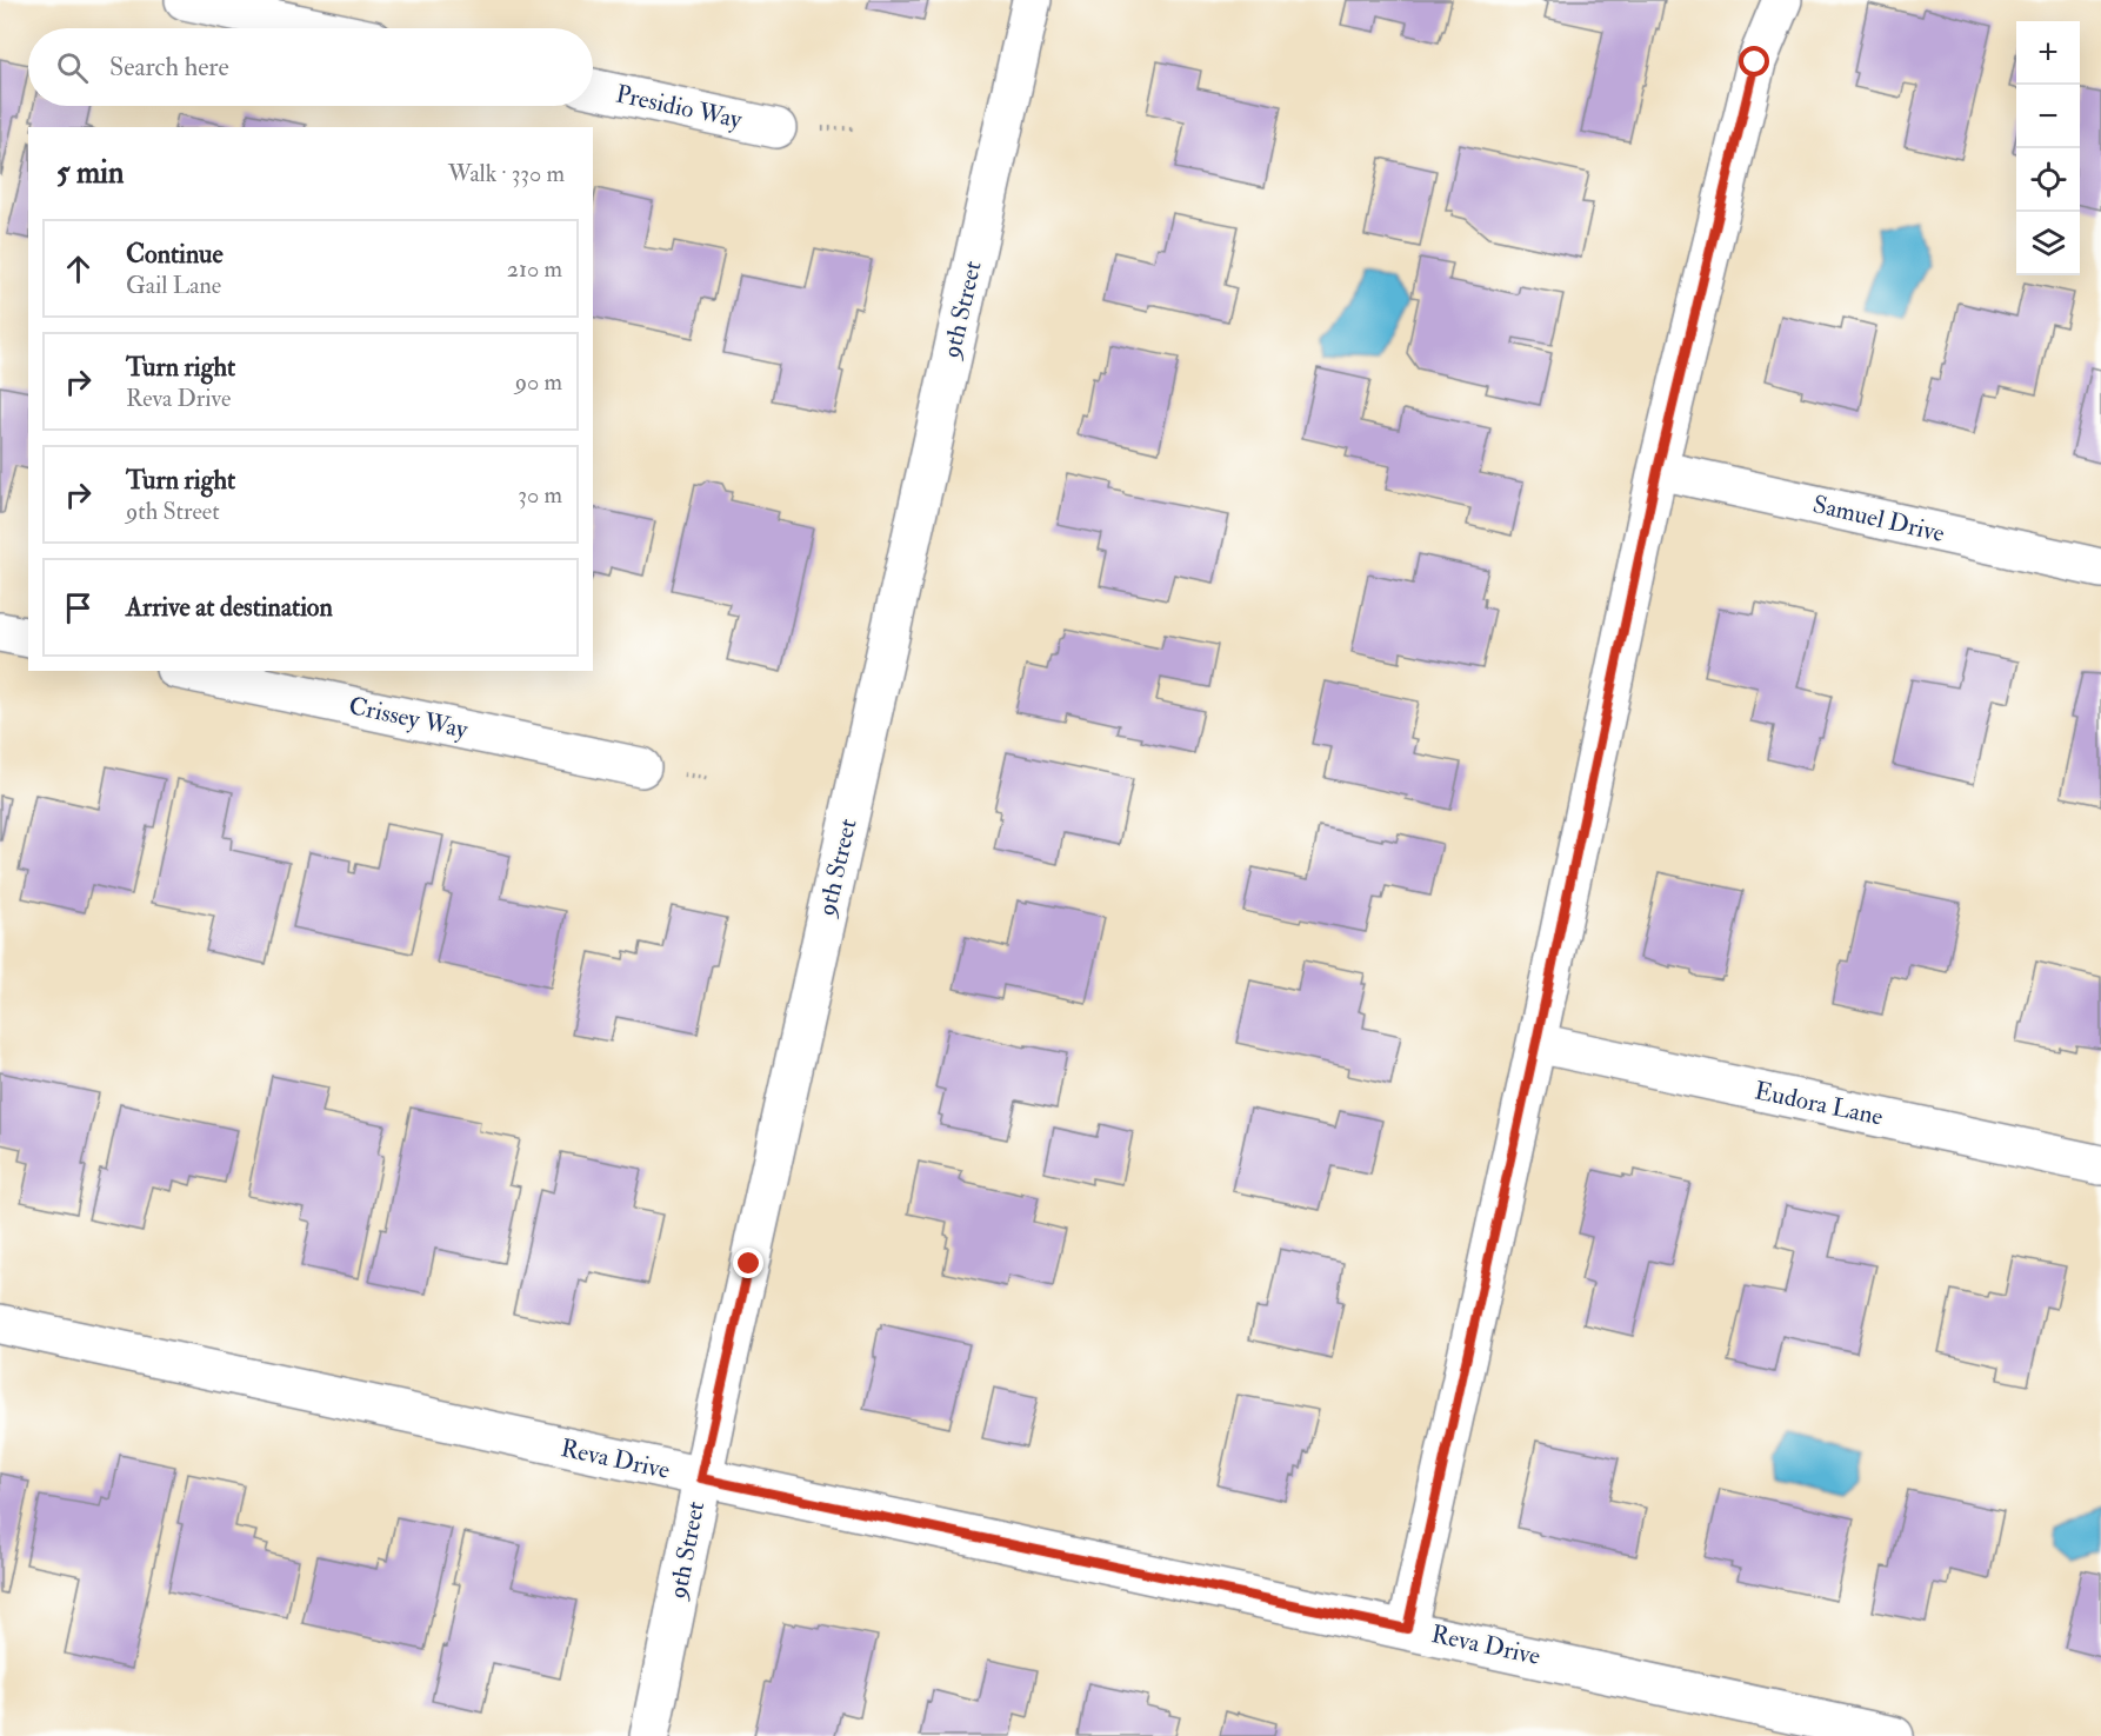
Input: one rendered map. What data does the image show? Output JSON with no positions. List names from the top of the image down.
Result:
{
  "streets": {
    "street": [
      "Presidio Way",
      "9th Street",
      "Samuel Drive",
      "Crissey Way",
      "Eudora Lane",
      "Reva Drive"
    ]
  },
  "crossings": [
    ["9th Street", "Reva Drive"]
  ],
  "page": {
    "map_buttons": ["+", "−"],
    "search": "Search here",
    "heading": ["5 min", "Walk · 330 m"],
    "list": [
      ["Continue", "Gail Lane", "210 m"],
      ["Turn right", "Reva Drive", "90 m"],
      ["Turn right", "9th Street", "30 m"],
      "Arrive at destination"
    ]
  }
}
